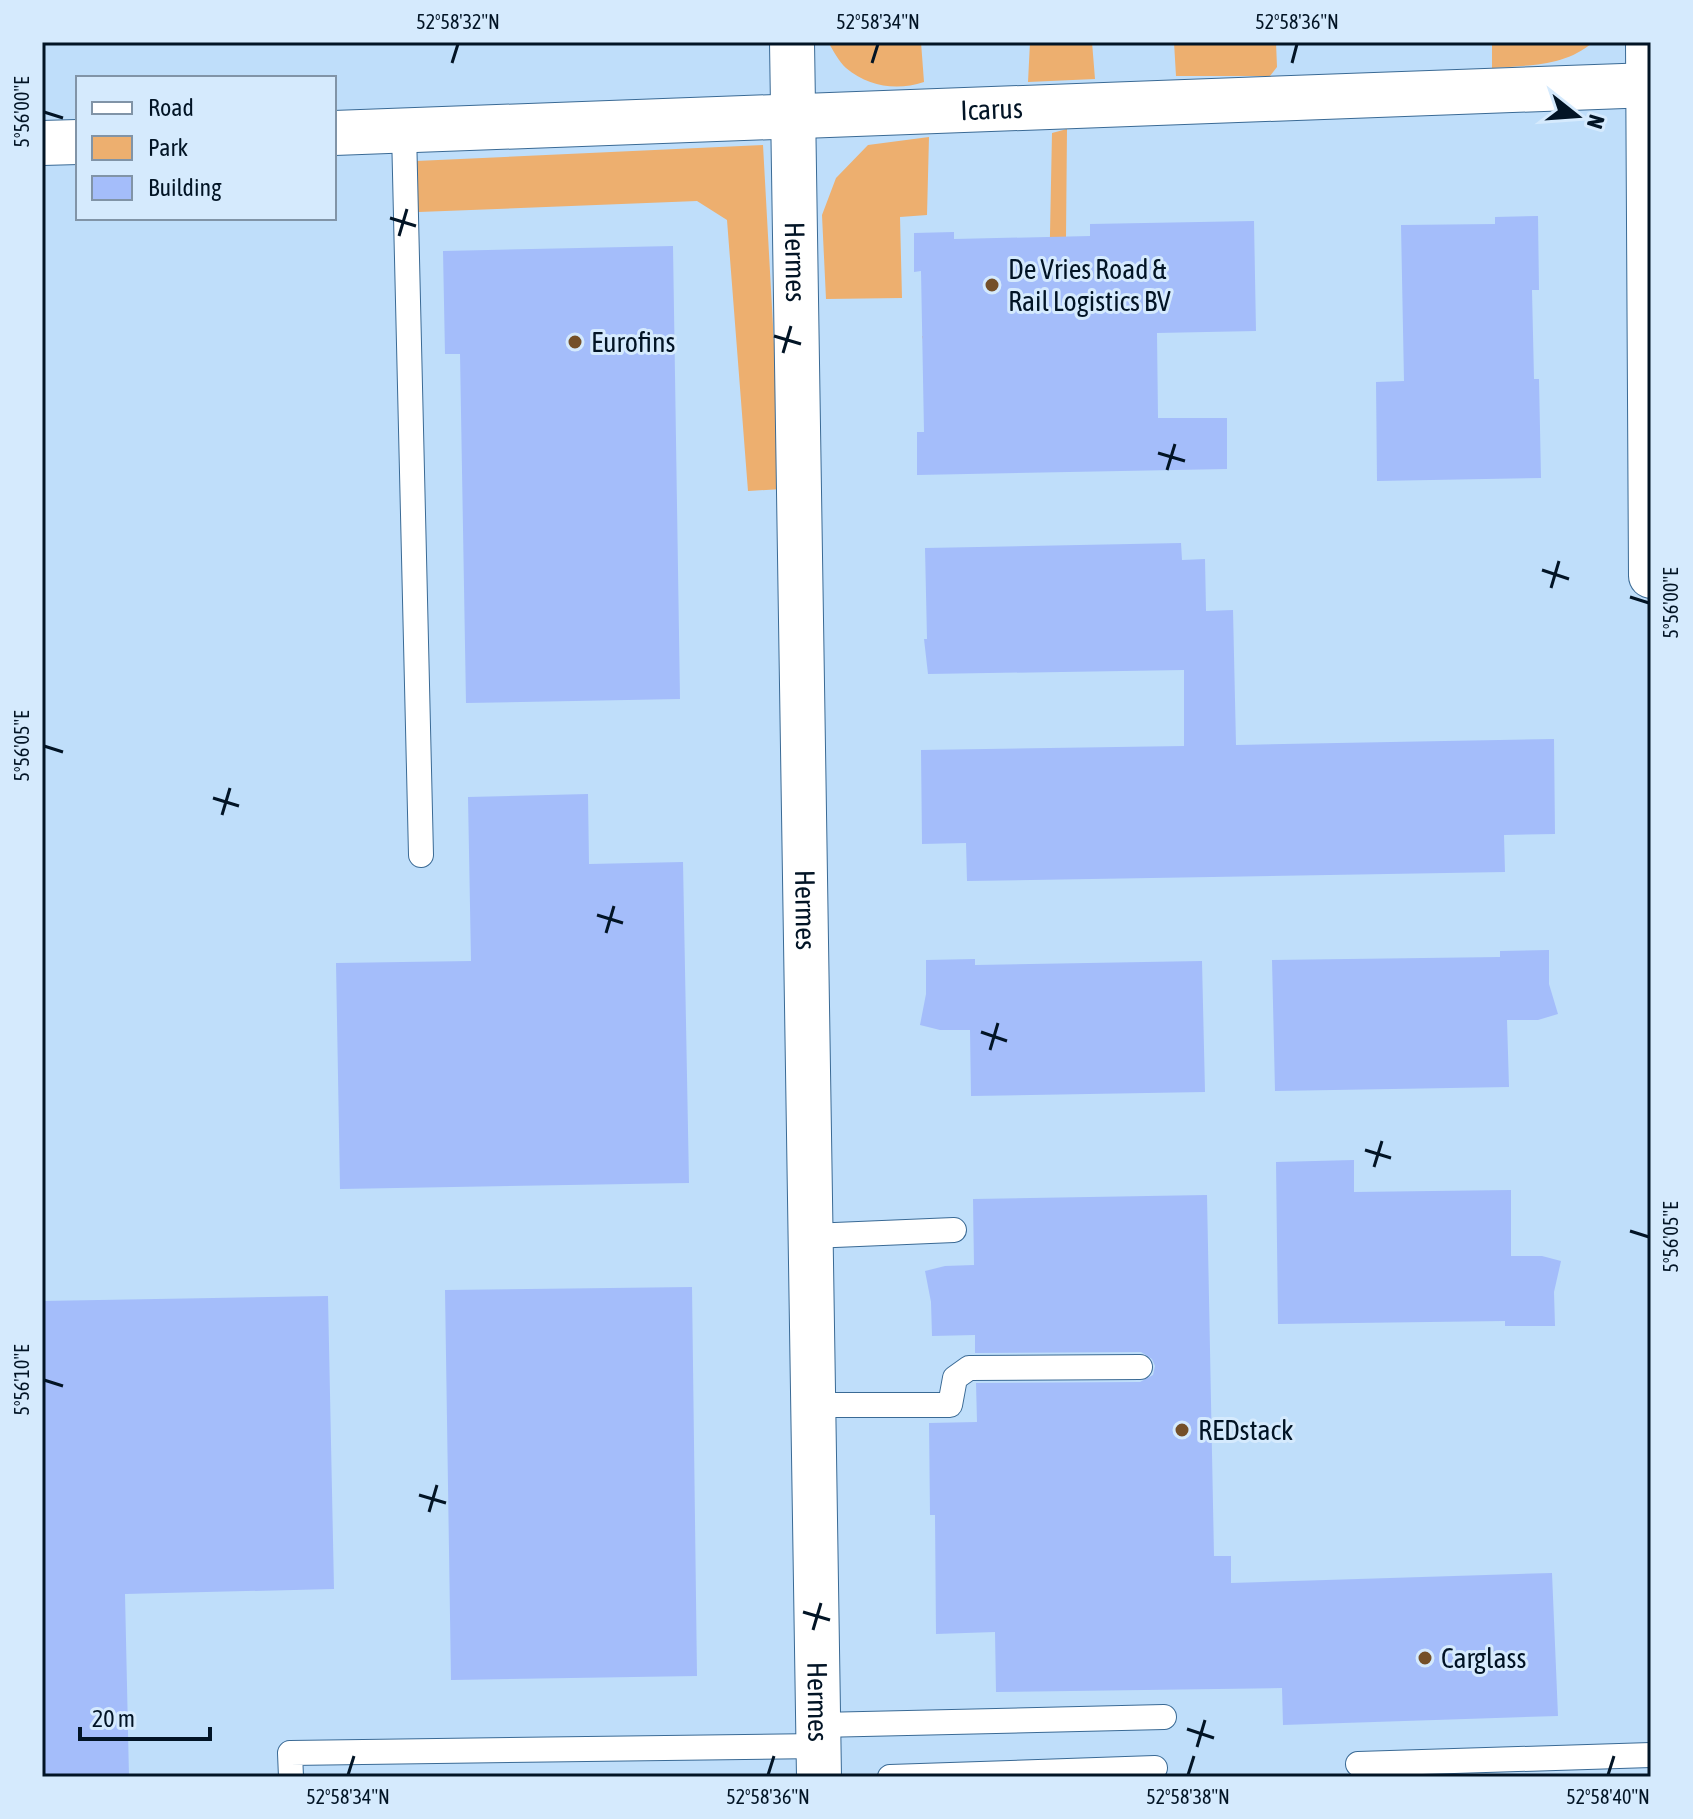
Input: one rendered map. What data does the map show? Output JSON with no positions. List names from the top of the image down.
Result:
{
  "streets": {
    "street": ["Icarus", "Hermes"]
  },
  "crossings": [
    ["Icarus", "Hermes"]
  ],
  "places": [
    "De Vries Road & Rail Logistics BV",
    "Eurofins",
    "REDstack",
    "Carglass"
  ],
  "legend": ["Road", "Park", "Building"],
  "scale_bar": "20 m",
  "north": "right",
  "coordinates": [
    "52°58'32\"N",
    "52°58'34\"N",
    "52°58'36\"N",
    "5°56'00\"E",
    "5°56'05\"E",
    "5°56'10\"E",
    "52°58'38\"N",
    "52°58'40\"N"
  ]
}
